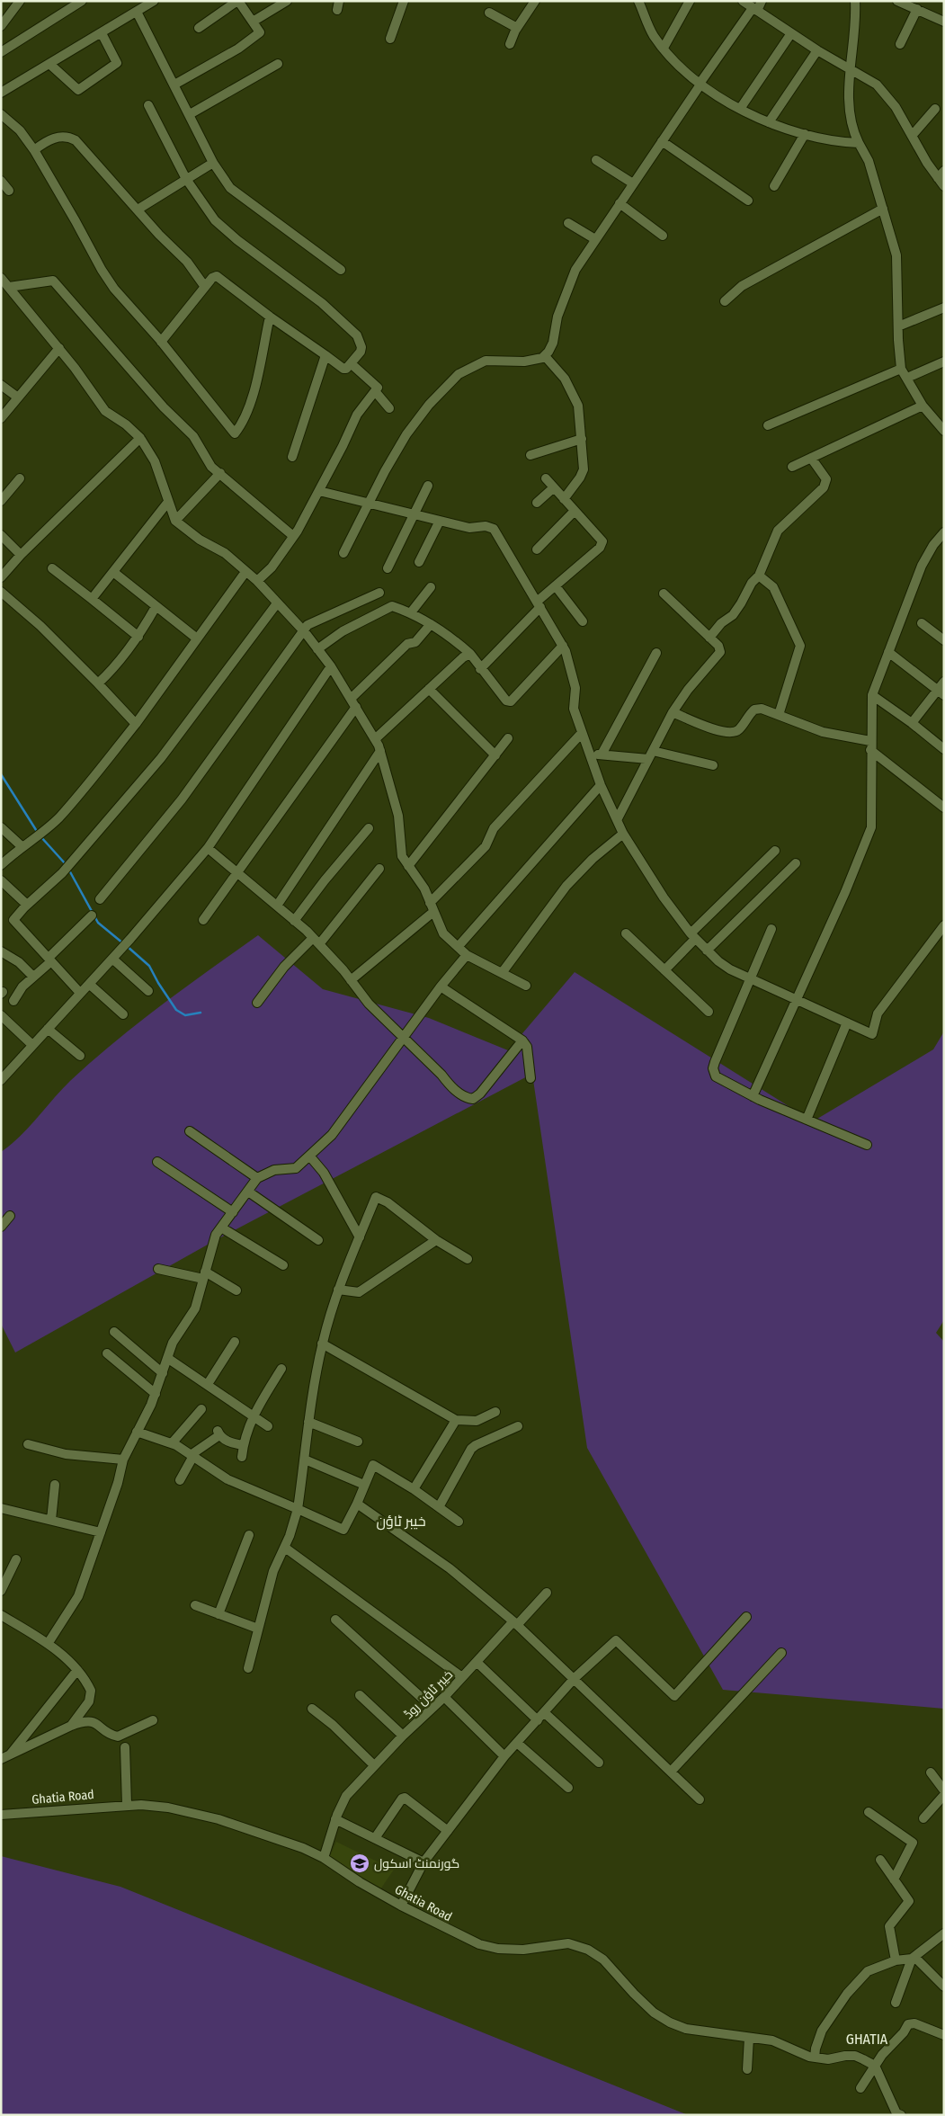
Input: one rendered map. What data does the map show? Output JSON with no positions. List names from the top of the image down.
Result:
{
  "streets": {
    "street": ["خیبر ٹاؤن روڈ", "Ghatia Road"]
  },
  "crossings": [
    ["خیبر ٹاؤن روڈ", "Ghatia Road"]
  ],
  "districts": ["خیبر ٹاؤن", "GHATIA"],
  "places": {
    "school or university": ["گورنمنٹ اسکول"]
  }
}
